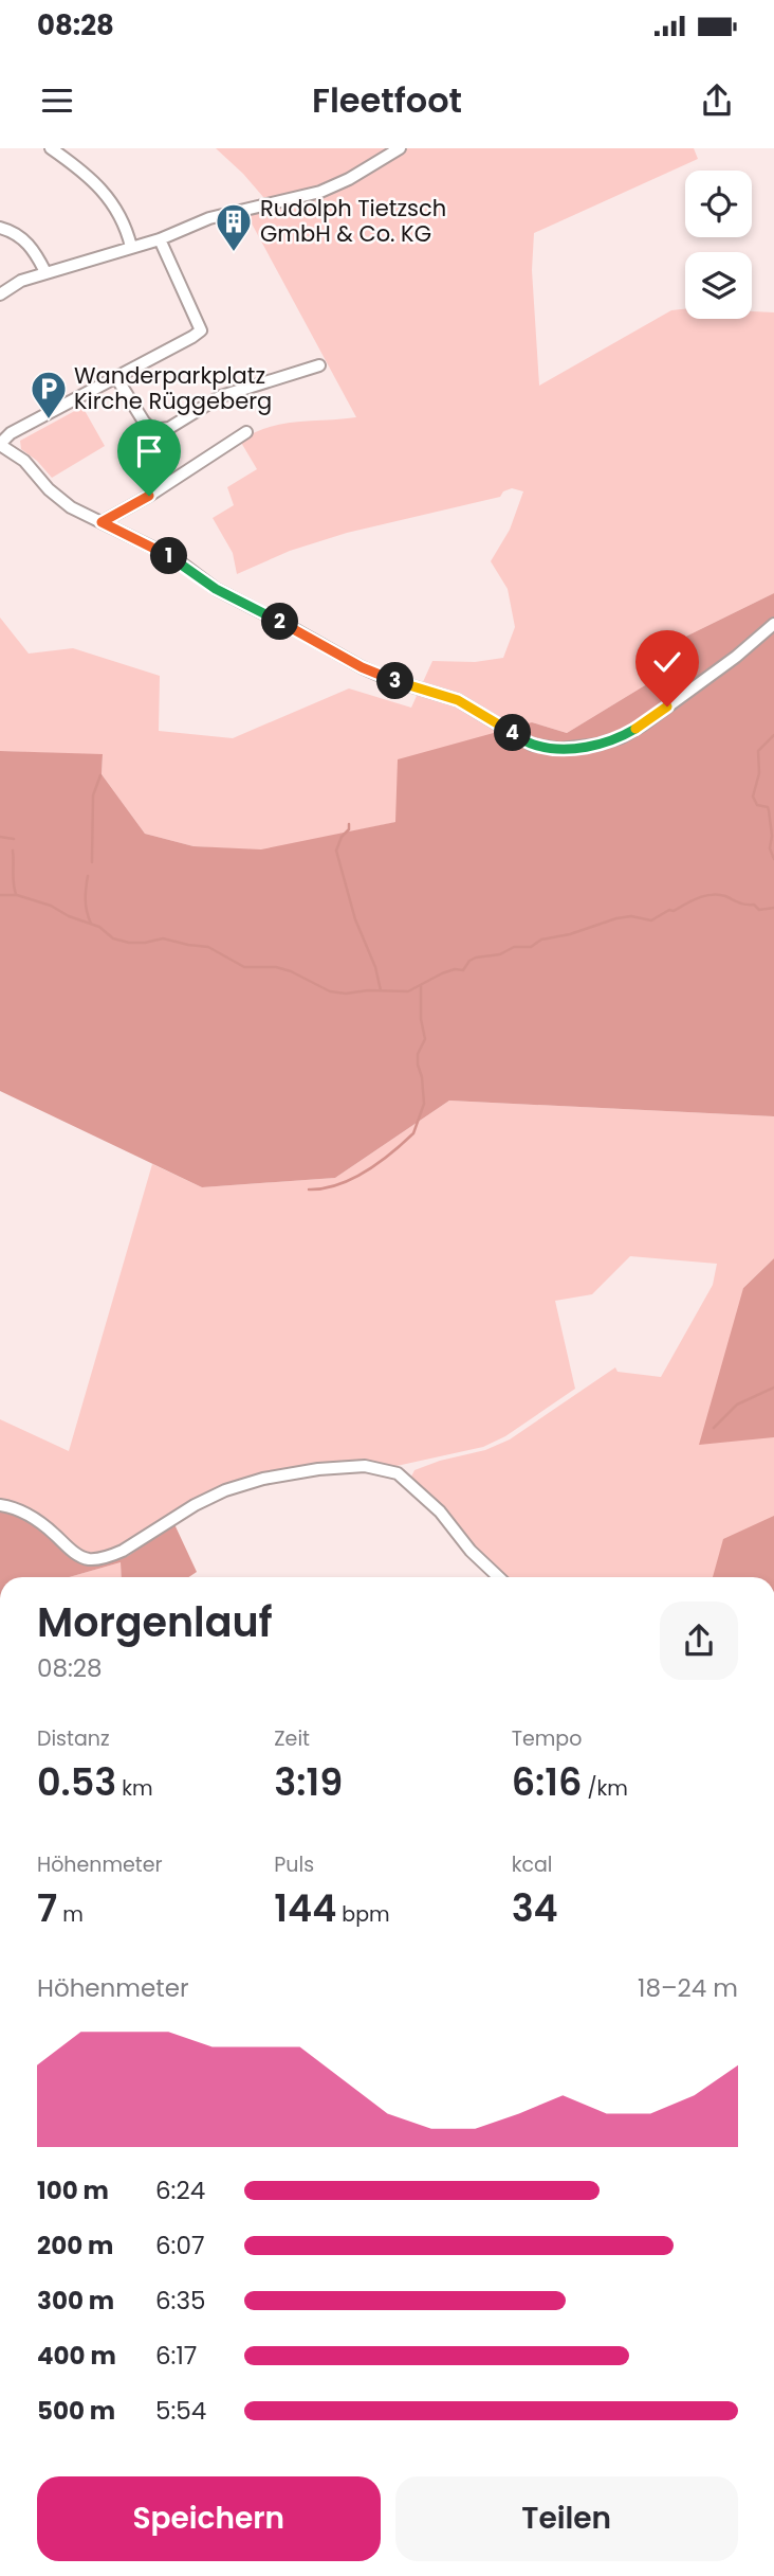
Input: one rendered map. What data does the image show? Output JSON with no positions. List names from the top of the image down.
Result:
{
  "places": {
    "building": ["Rudolph Tietzsch GmbH & Co. KG"],
    "parking": ["Wanderparkplatz Kirche Rüggeberg"]
  },
  "page": {
    "status": "08:28",
    "header": "Fleetfoot",
    "pins": [
      "1",
      "2",
      "3",
      "4"
    ],
    "heading": ["Morgenlauf", "08:28"],
    "stats": [
      ["Distanz", "0.53 km"],
      ["Zeit", "3:19"],
      ["Tempo", "6:16 /km"],
      ["Höhenmeter", "7 m"],
      ["Puls", "144 bpm"],
      ["kcal", "34"]
    ],
    "chart": ["Höhenmeter", "18–24 m"],
    "list": [
      {
        "name": "100 m",
        "note": "6:24"
      },
      {
        "name": "200 m",
        "note": "6:07"
      },
      {
        "name": "300 m",
        "note": "6:35"
      },
      {
        "name": "400 m",
        "note": "6:17"
      },
      {
        "name": "500 m",
        "note": "5:54"
      }
    ],
    "buttons": ["Speichern", "Teilen"]
  }
}
